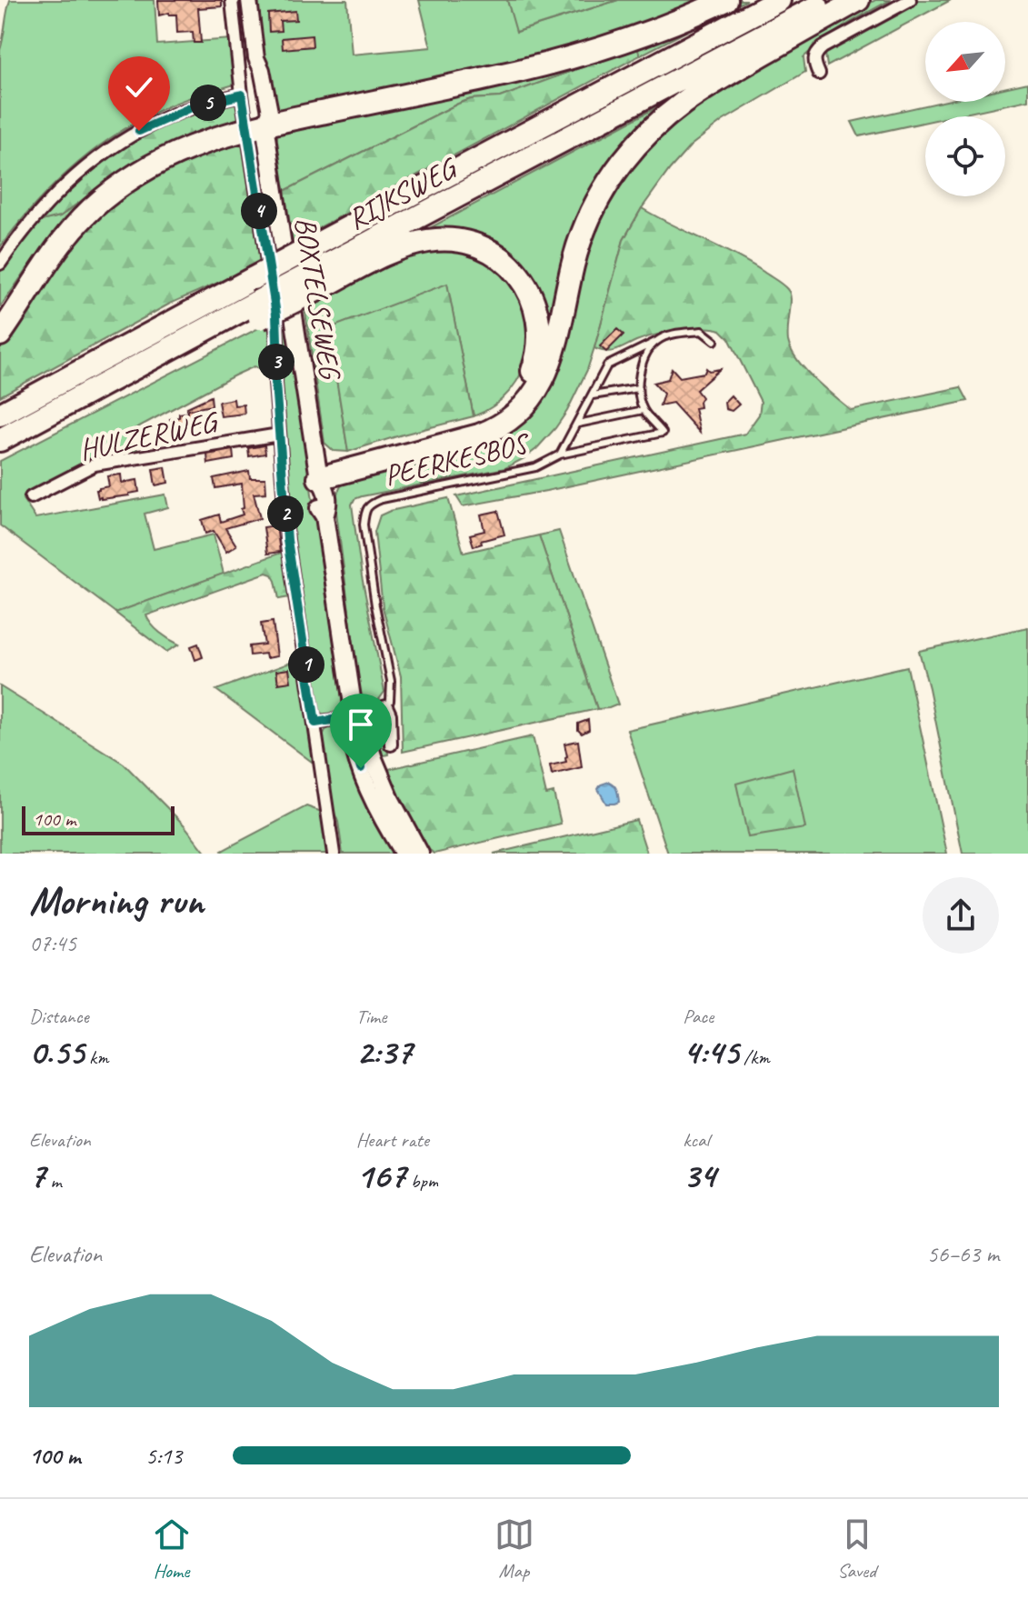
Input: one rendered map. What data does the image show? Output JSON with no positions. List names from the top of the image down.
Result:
{
  "streets": {
    "highway": ["RIJKSWEG"],
    "main road": ["BOXTELSEWEG"],
    "street": ["HULZERWEG", "PEERKESBOS"]
  },
  "crossings": [
    ["BOXTELSEWEG", "HULZERWEG"]
  ],
  "scale_bar": "100 m",
  "north": "bottom left",
  "page": {
    "pins": [
      "5",
      "4",
      "3",
      "2",
      "1"
    ],
    "scale": "100 m",
    "heading": ["Morning run", "07:45"],
    "stats": [
      ["Distance", "0.55 km"],
      ["Time", "2:37"],
      ["Pace", "4:45 /km"],
      ["Elevation", "7 m"],
      ["Heart rate", "167 bpm"],
      ["kcal", "34"]
    ],
    "chart": ["Elevation", "56–63 m"],
    "list": [
      {
        "name": "100 m",
        "note": "5:13"
      }
    ],
    "tabs": ["Home", "Map", "Saved"]
  }
}
